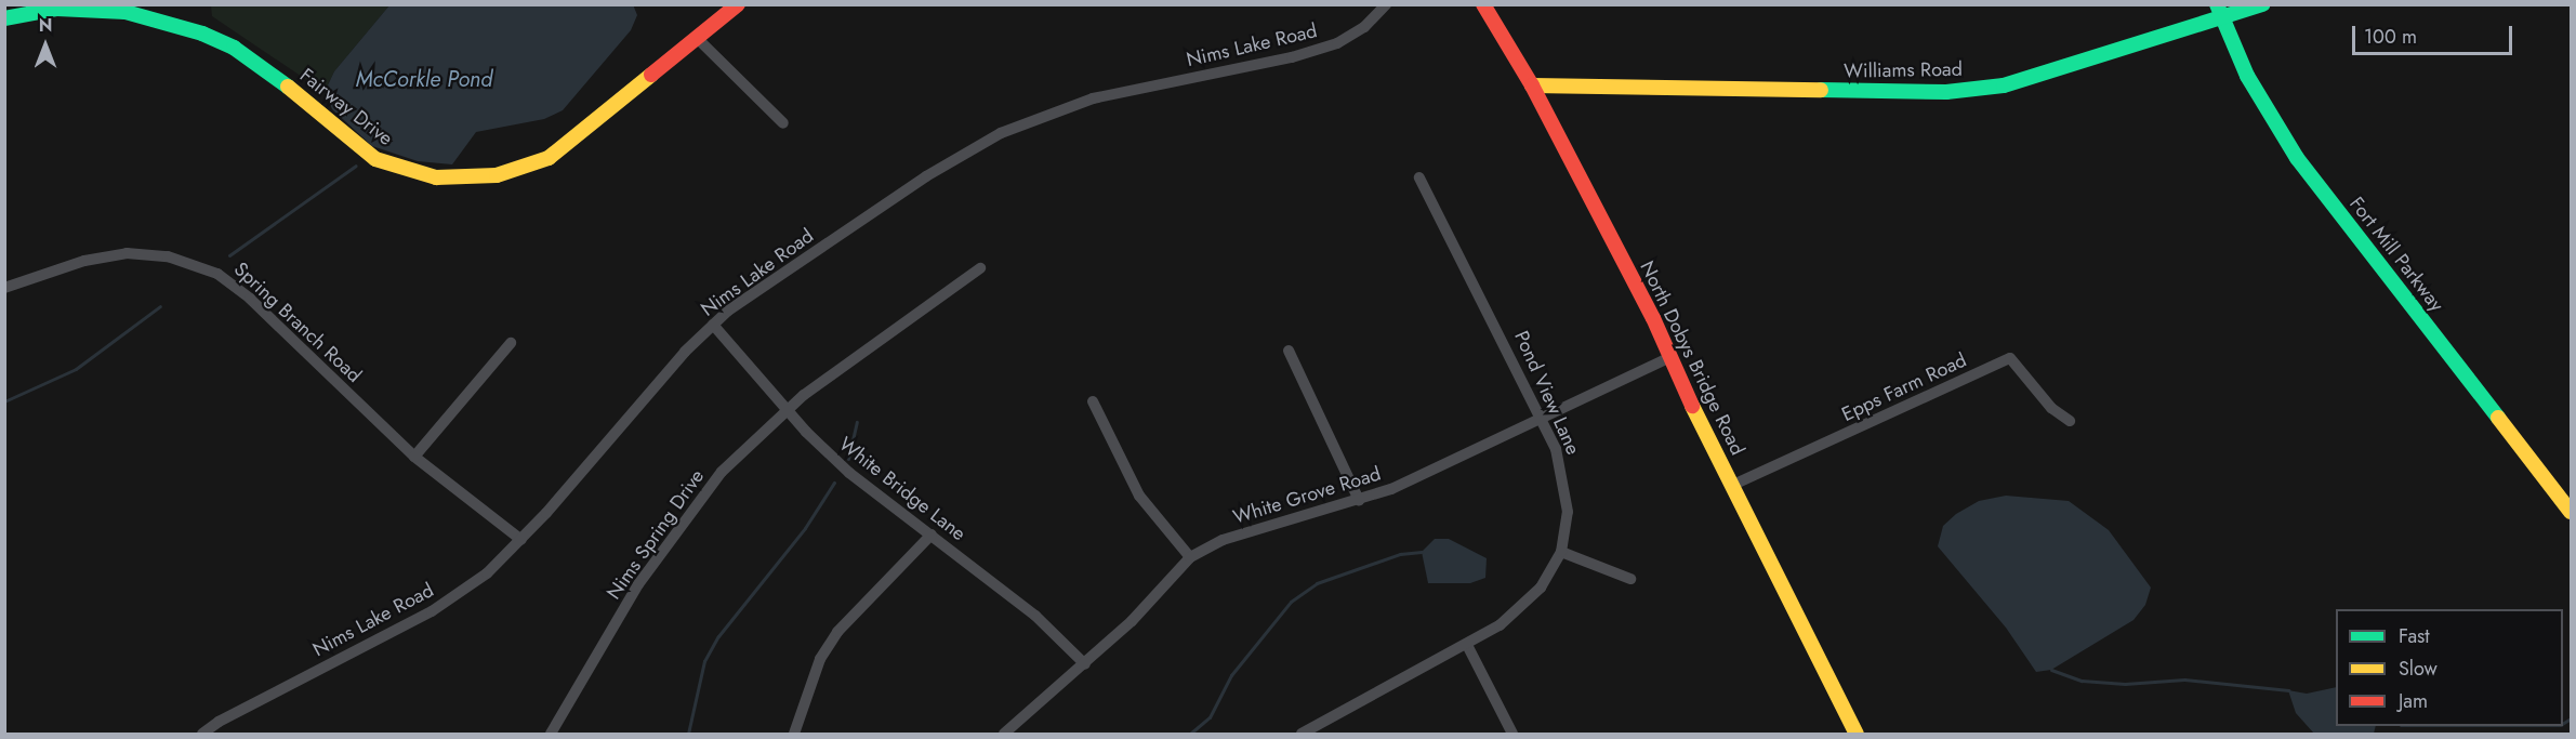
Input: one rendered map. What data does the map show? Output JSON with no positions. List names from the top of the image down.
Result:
{
  "streets": {
    "street": [
      "Nims Lake Road",
      "Williams Road",
      "Fairway Drive",
      "Fort Mill Parkway",
      "Spring Branch Road",
      "North Dobys Bridge Road",
      "Epps Farm Road",
      "Pond View Lane",
      "White Bridge Lane",
      "White Grove Road",
      "Nims Spring Drive"
    ]
  },
  "crossings": [
    ["Nims Lake Road", "Spring Branch Road"],
    ["Nims Lake Road", "White Bridge Lane"],
    ["Williams Road", "Fort Mill Parkway"],
    ["Williams Road", "North Dobys Bridge Road"],
    ["North Dobys Bridge Road", "Epps Farm Road"],
    ["North Dobys Bridge Road", "White Grove Road"],
    ["Pond View Lane", "White Grove Road"],
    ["White Bridge Lane", "White Grove Road"],
    ["White Bridge Lane", "Nims Spring Drive"]
  ],
  "water": ["McCorkle Pond"],
  "legend": ["Fast", "Slow", "Jam"],
  "scale_bar": "100 m",
  "north": "top"
}
